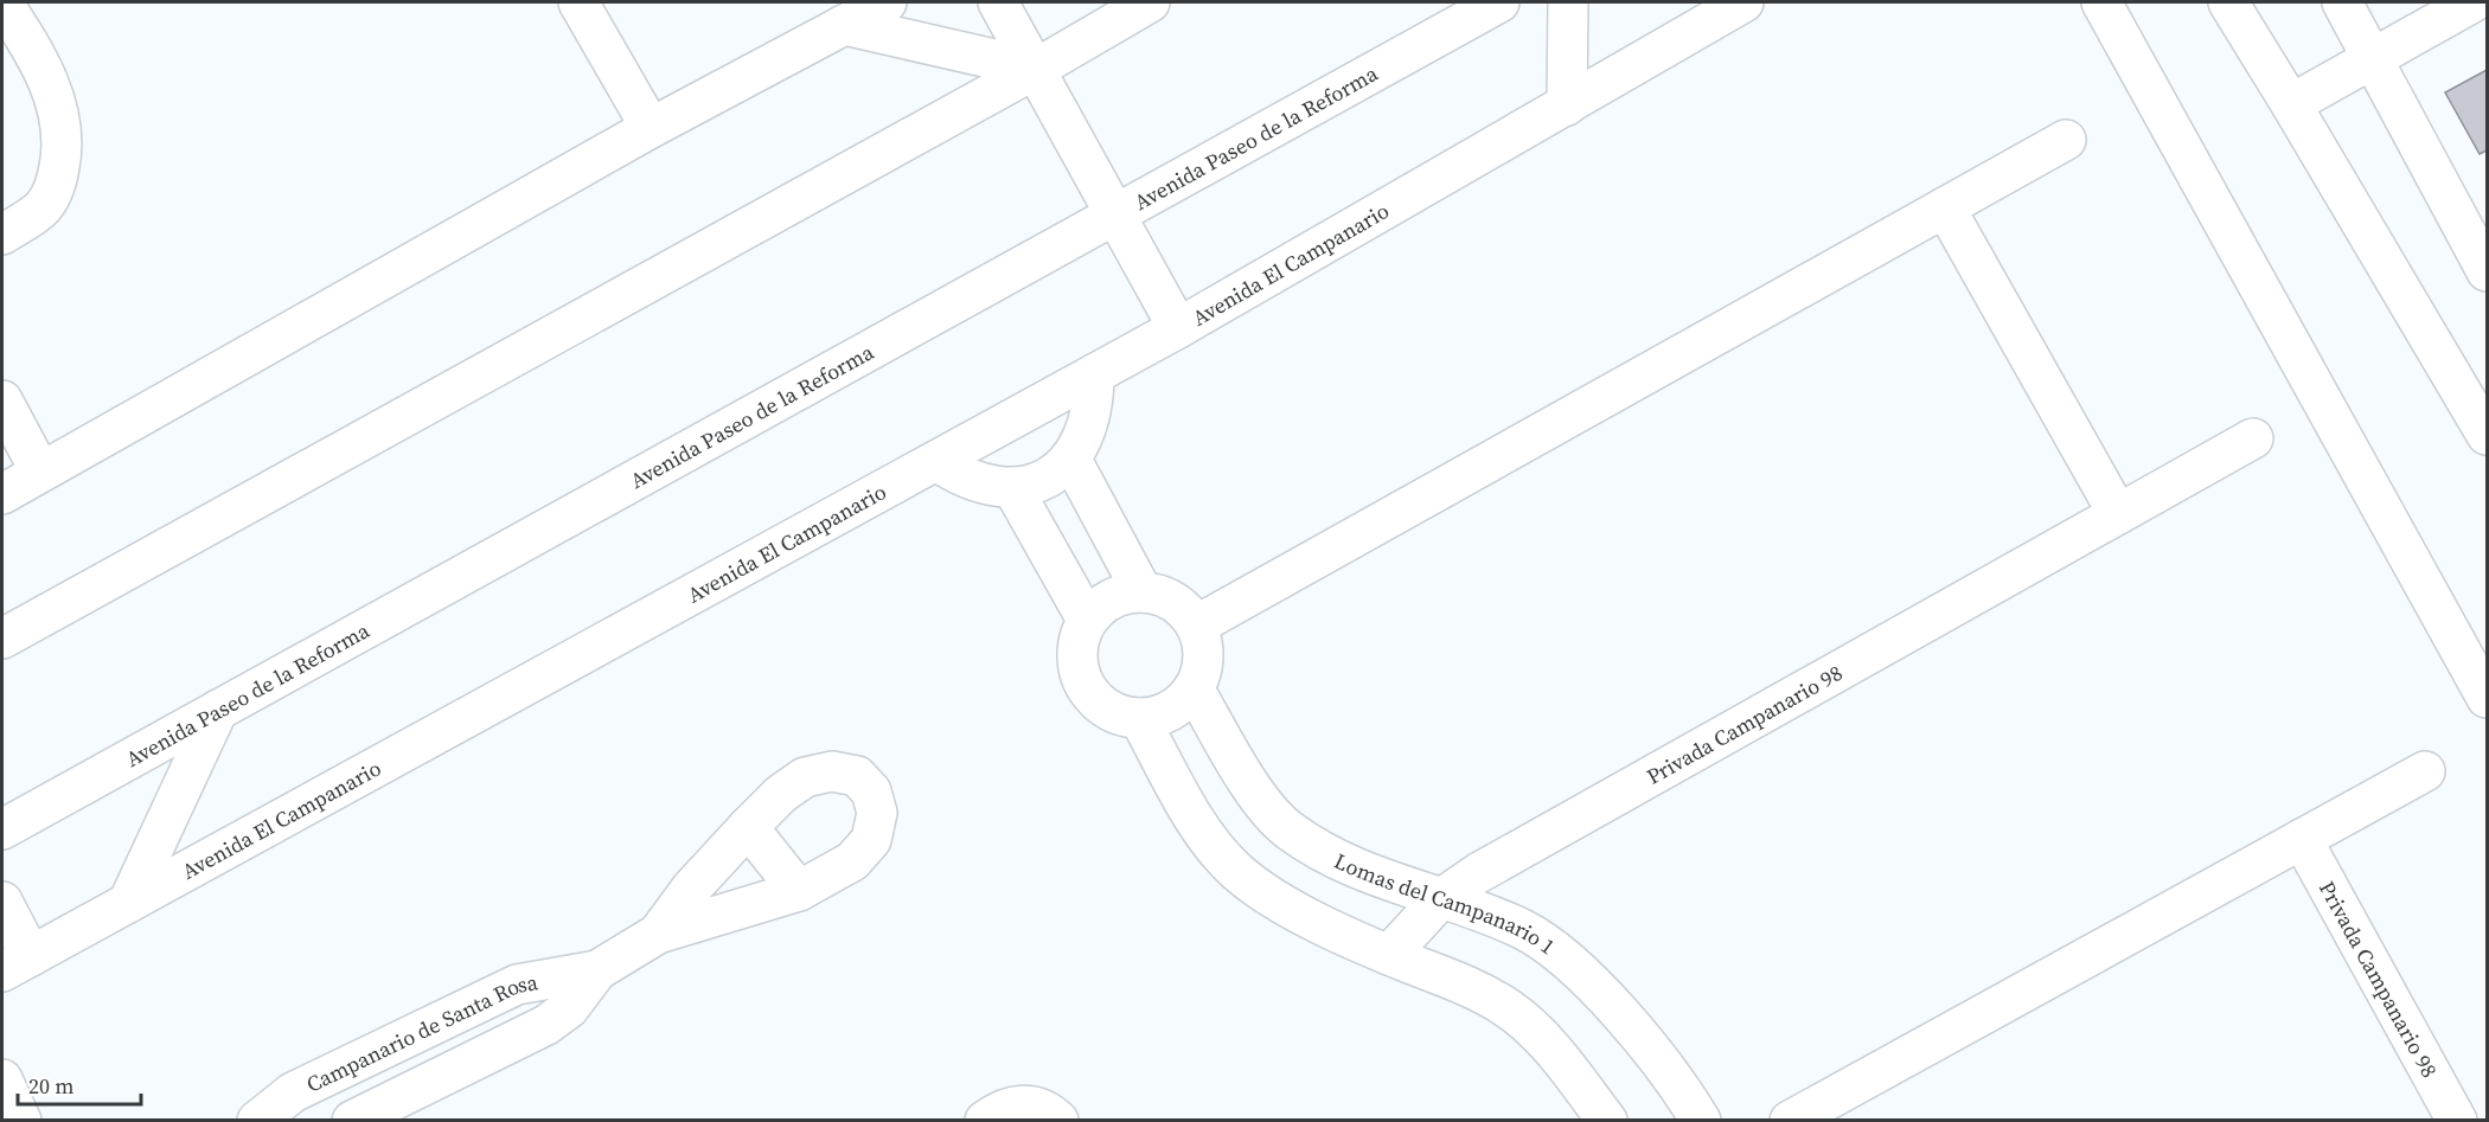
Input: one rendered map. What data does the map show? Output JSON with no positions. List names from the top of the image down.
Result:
{
  "streets": {
    "street": [
      "Avenida Paseo de la Reforma",
      "Avenida El Campanario",
      "Privada Campanario 98",
      "Lomas del Campanario 1",
      "Campanario de Santa Rosa"
    ]
  },
  "crossings": [
    ["Privada Campanario 98", "Lomas del Campanario 1"]
  ],
  "scale_bar": "20 m"
}
